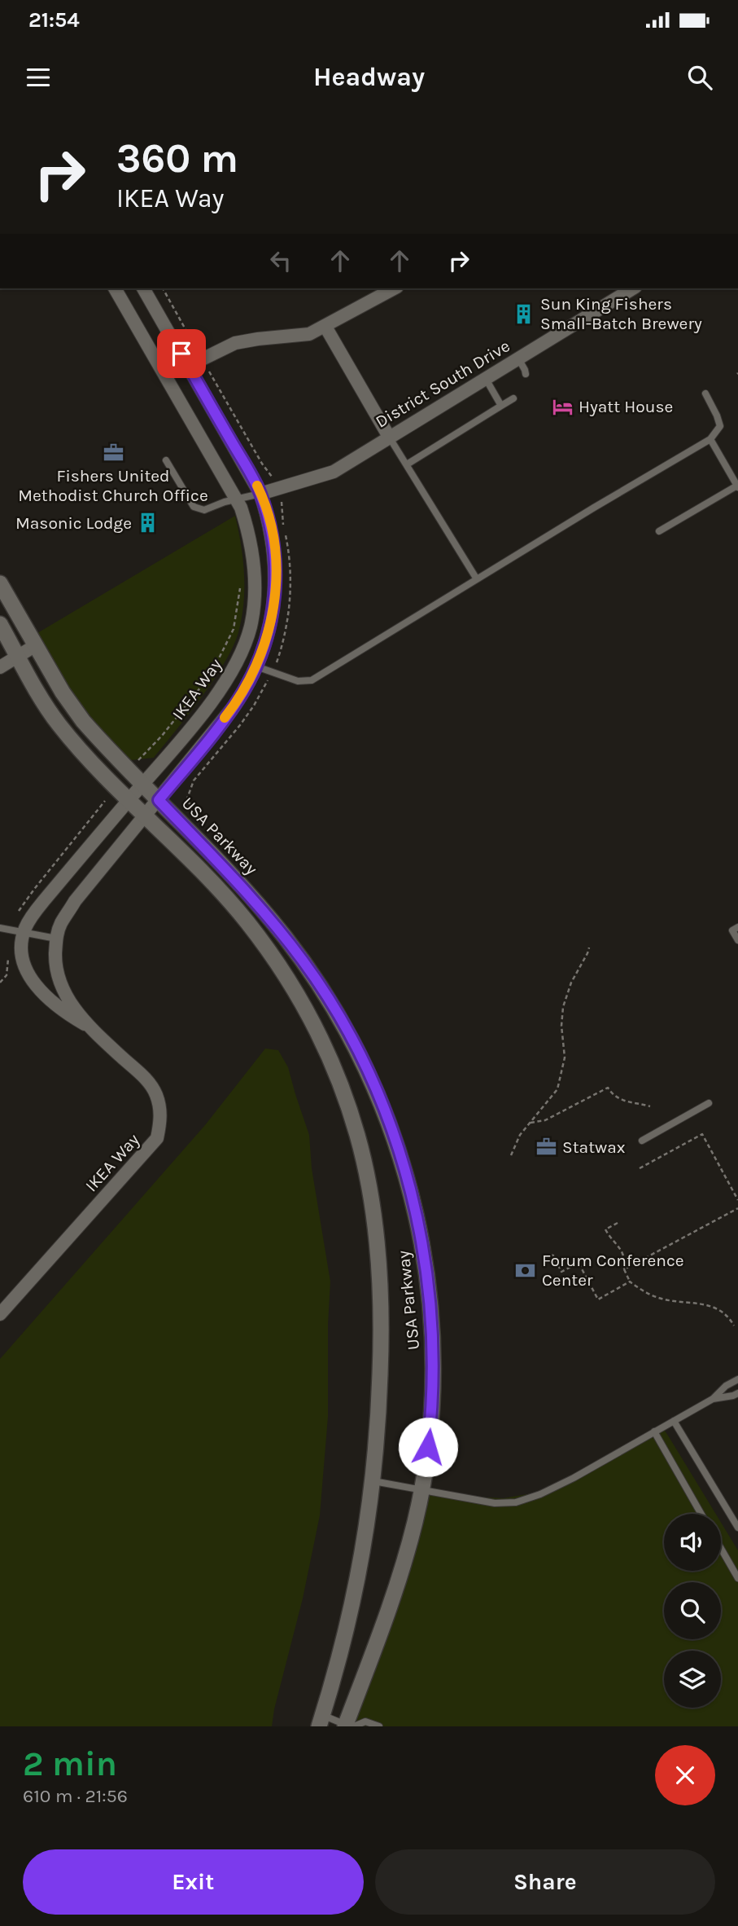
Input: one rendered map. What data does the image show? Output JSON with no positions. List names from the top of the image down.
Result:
{
  "streets": {
    "street": ["District South Drive", "IKEA Way", "USA Parkway"]
  },
  "crossings": [
    ["District South Drive", "IKEA Way"],
    ["IKEA Way", "USA Parkway"]
  ],
  "places": {
    "building": ["Sun King Fishers Small-Batch Brewery", "Masonic Lodge"],
    "hotel": ["Hyatt House"],
    "office": ["Fishers United Methodist Church Office", "Statwax"],
    "bank": ["Forum Conference Center"]
  },
  "page": {
    "status": "21:54",
    "header": "Headway",
    "turn": ["360 m", "IKEA Way"],
    "heading": ["2 min", "610 m · 21:56"],
    "buttons": ["Exit", "Share"]
  }
}
